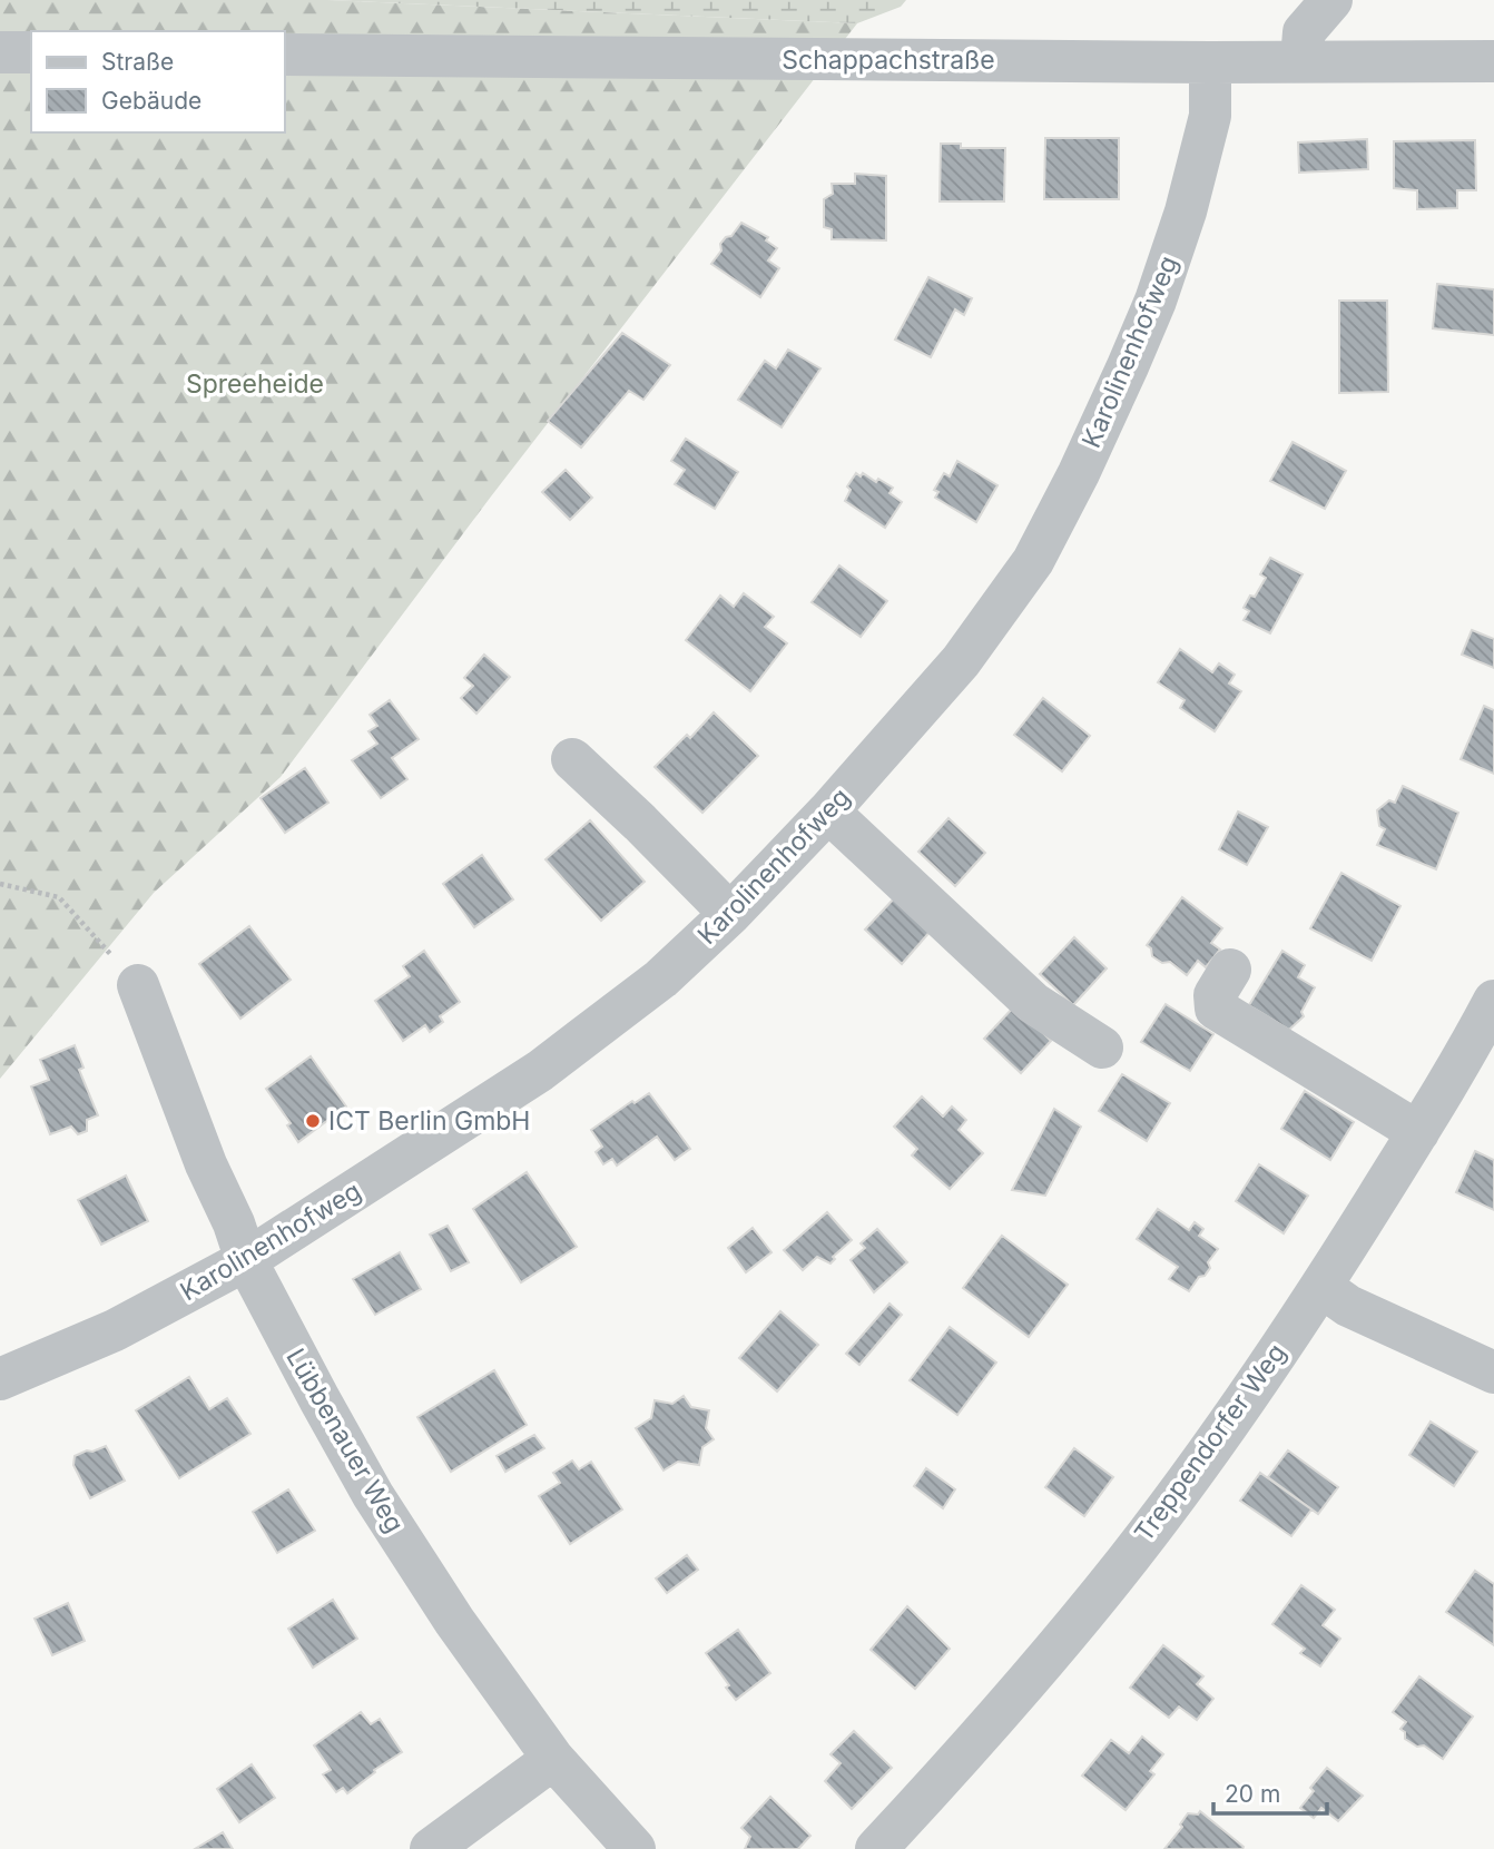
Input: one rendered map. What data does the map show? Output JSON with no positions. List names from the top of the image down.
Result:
{
  "streets": {
    "street": [
      "Schappachstraße",
      "Karolinenhofweg",
      "Lübbenauer Weg",
      "Treppendorfer Weg"
    ]
  },
  "crossings": [
    ["Schappachstraße", "Karolinenhofweg"],
    ["Karolinenhofweg", "Lübbenauer Weg"]
  ],
  "parks": ["Spreeheide"],
  "places": ["ICT Berlin GmbH"],
  "legend": ["Straße", "Gebäude"],
  "scale_bar": "20 m"
}
